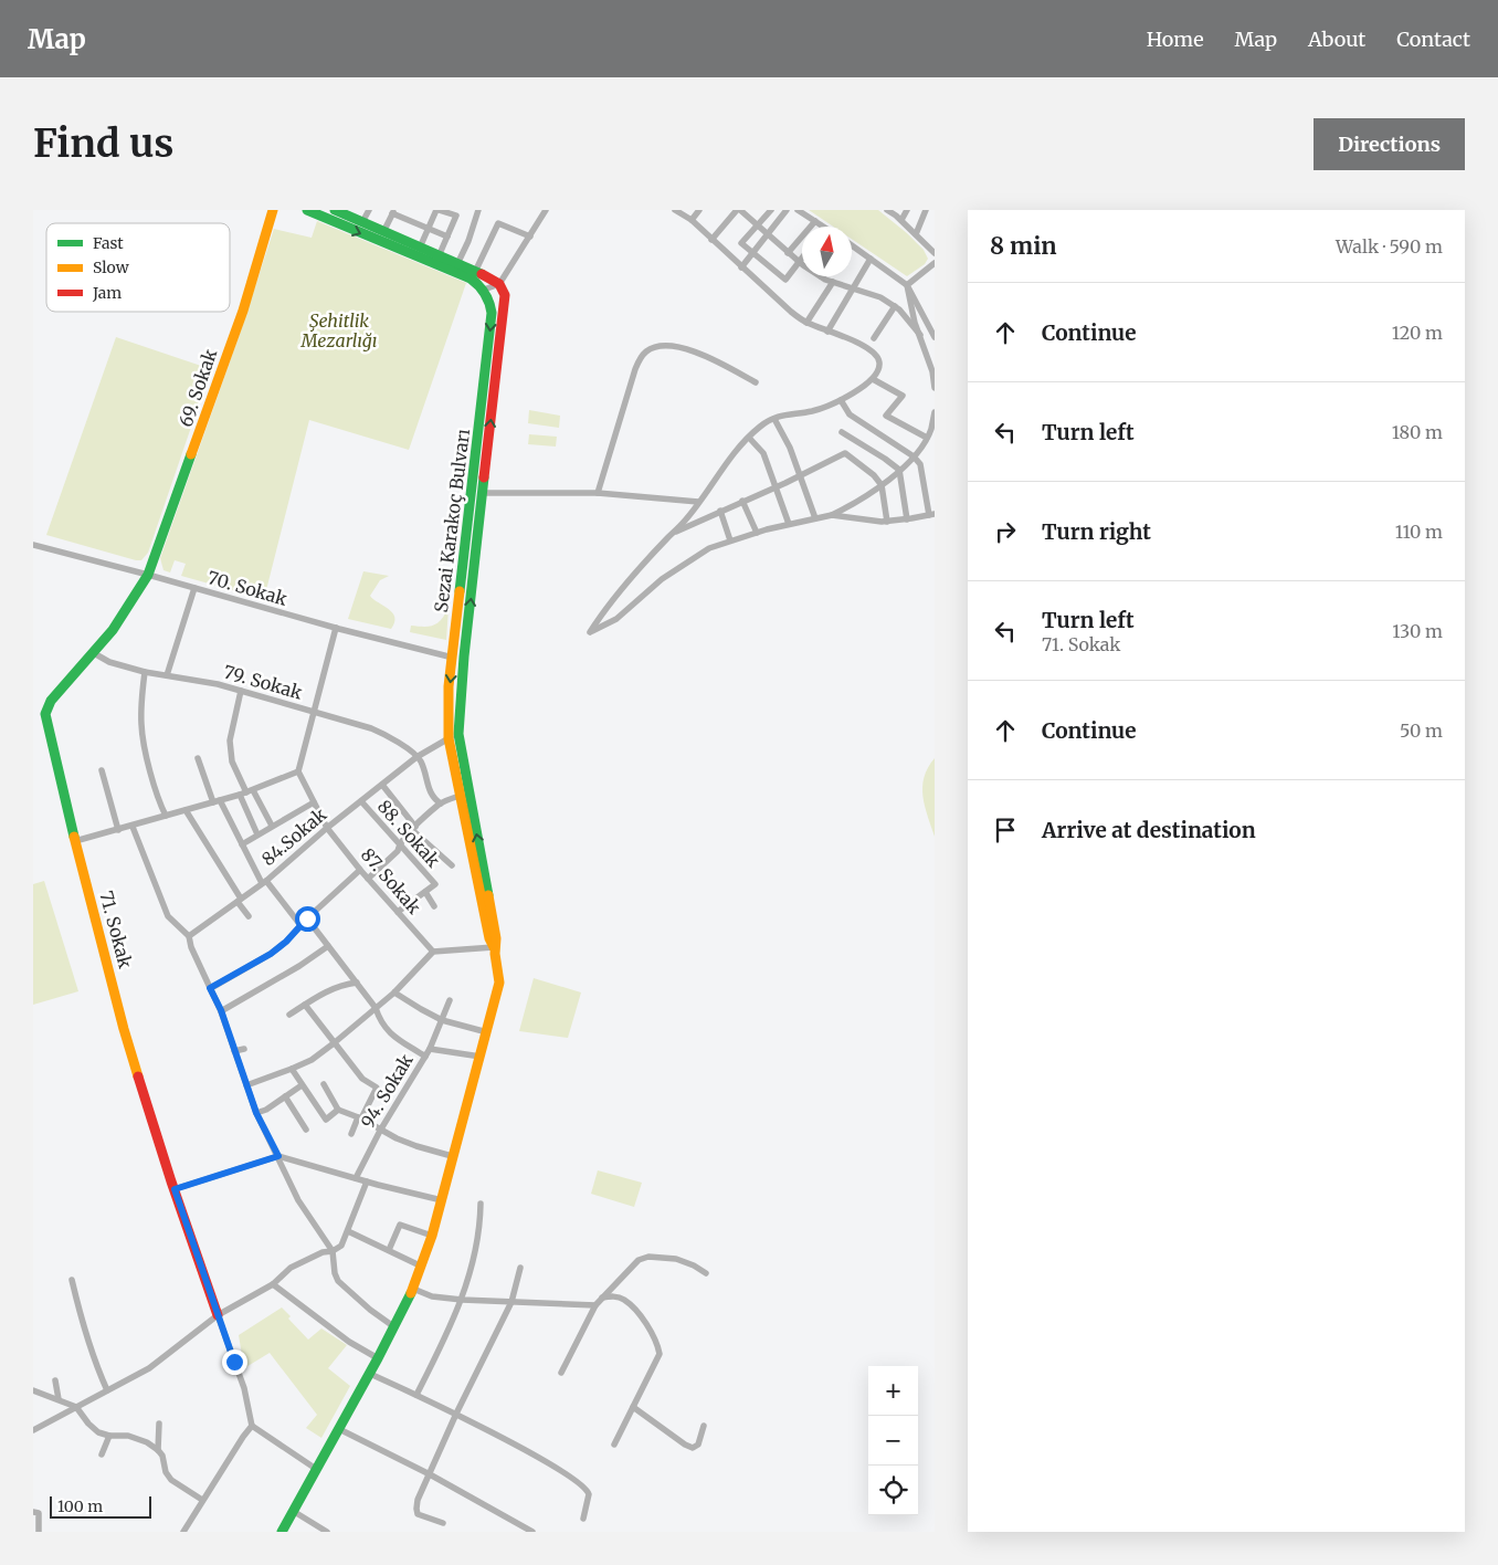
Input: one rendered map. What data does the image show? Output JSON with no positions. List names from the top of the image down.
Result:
{
  "streets": {
    "street": [
      "69. Sokak",
      "Sezai Karakoç Bulvarı",
      "70. Sokak",
      "79. Sokak",
      "88. Sokak",
      "84.Sokak",
      "87. Sokak",
      "71. Sokak",
      "94. Sokak"
    ]
  },
  "crossings": [
    ["69. Sokak", "70. Sokak"],
    ["69. Sokak", "71. Sokak"],
    ["Sezai Karakoç Bulvarı", "70. Sokak"],
    ["Sezai Karakoç Bulvarı", "84.Sokak"],
    ["70. Sokak", "71. Sokak"],
    ["79. Sokak", "84.Sokak"],
    ["79. Sokak", "71. Sokak"],
    ["88. Sokak", "84.Sokak"],
    ["84.Sokak", "87. Sokak"]
  ],
  "parks": ["Şehitlik Mezarlığı"],
  "legend": ["Fast", "Slow", "Jam"],
  "scale_bar": "100 m",
  "north": "top",
  "page": {
    "header": "Map",
    "nav": [
      "Home",
      "Map",
      "About",
      "Contact"
    ],
    "buttons": "Directions",
    "title": "Find us",
    "heading": ["8 min", "Walk · 590 m"],
    "list": [
      ["Continue", "120 m"],
      ["Turn left", "180 m"],
      ["Turn right", "110 m"],
      ["Turn left", "71. Sokak", "130 m"],
      ["Continue", "50 m"],
      "Arrive at destination"
    ],
    "map_buttons": ["+", "−"],
    "scale": "100 m"
  }
}
